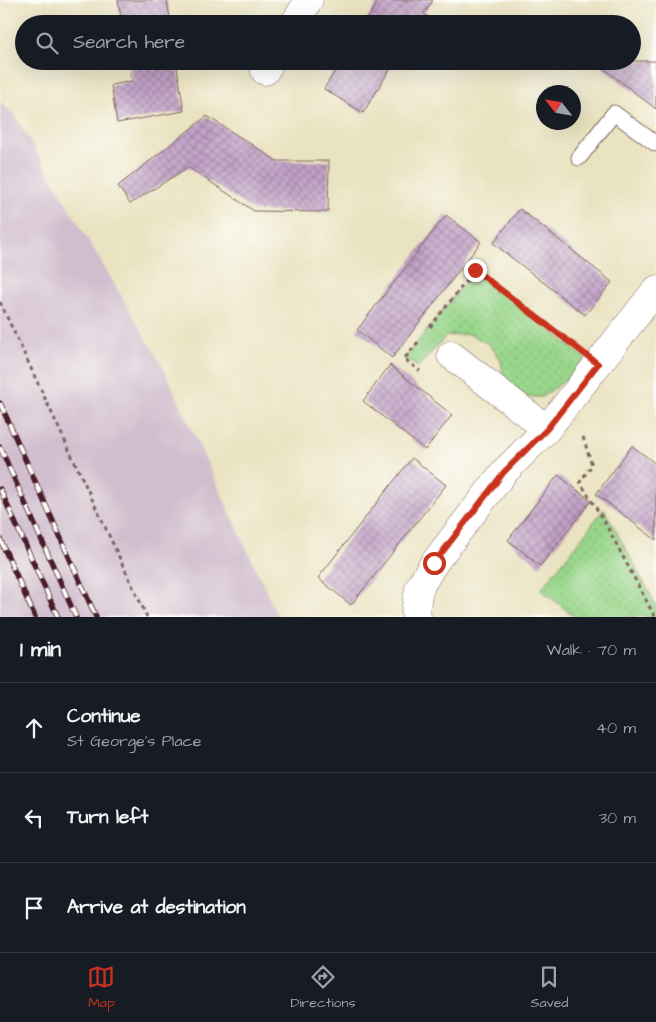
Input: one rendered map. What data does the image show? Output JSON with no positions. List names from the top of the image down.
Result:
{
  "north": "top left",
  "page": {
    "search": "Search here",
    "heading": ["1 min", "Walk · 70 m"],
    "list": [
      ["Continue", "St George's Place", "40 m"],
      ["Turn left", "30 m"],
      "Arrive at destination"
    ],
    "nav": ["Map", "Directions", "Saved"]
  }
}
